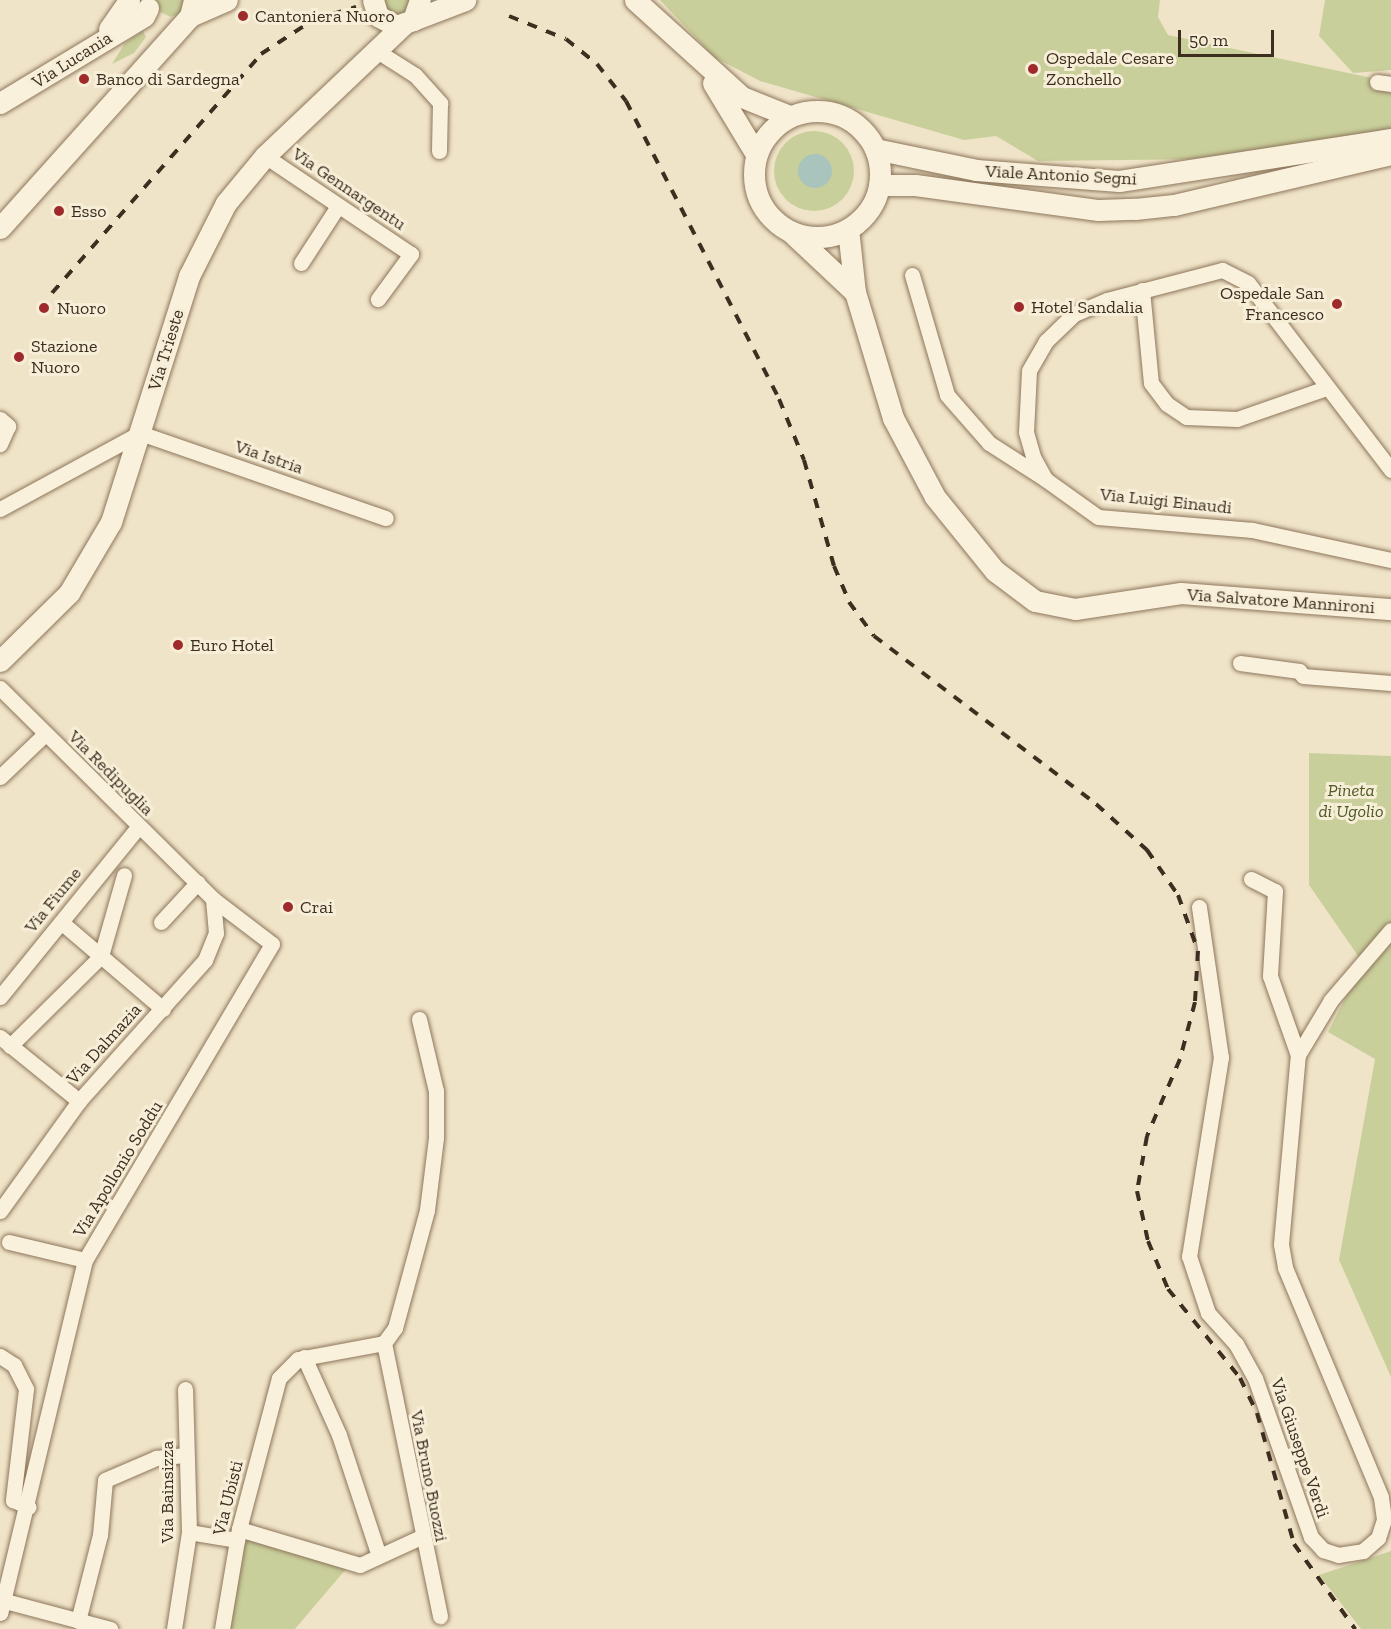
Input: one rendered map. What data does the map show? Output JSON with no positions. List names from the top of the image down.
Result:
{
  "streets": {
    "main road": [
      "Via Lucania",
      "Viale Antonio Segni",
      "Via Trieste",
      "Via Salvatore Mannironi"
    ],
    "street": [
      "Via Gennargentu",
      "Via Istria",
      "Via Luigi Einaudi",
      "Via Redipuglia",
      "Via Fiume",
      "Via Dalmazia",
      "Via Apollonio Soddu",
      "Via Giuseppe Verdi",
      "Via Bruno Buozzi",
      "Via Bainsizza",
      "Via Ubisti"
    ]
  },
  "crossings": [
    ["Viale Antonio Segni", "Via Salvatore Mannironi"],
    ["Via Gennargentu", "Via Trieste"],
    ["Via Trieste", "Via Istria"],
    ["Via Redipuglia", "Via Fiume"],
    ["Via Redipuglia", "Via Dalmazia"],
    ["Via Redipuglia", "Via Apollonio Soddu"],
    ["Via Dalmazia", "Via Apollonio Soddu"]
  ],
  "parks": ["Pineta di Ugolio"],
  "places": [
    "Cantoniera Nuoro",
    "Ospedale Cesare Zonchello",
    "Banco di Sardegna",
    "Esso",
    "Ospedale San Francesco",
    "Hotel Sandalia",
    "Nuoro",
    "Stazione Nuoro",
    "Euro Hotel",
    "Crai"
  ],
  "scale_bar": "50 m"
}
